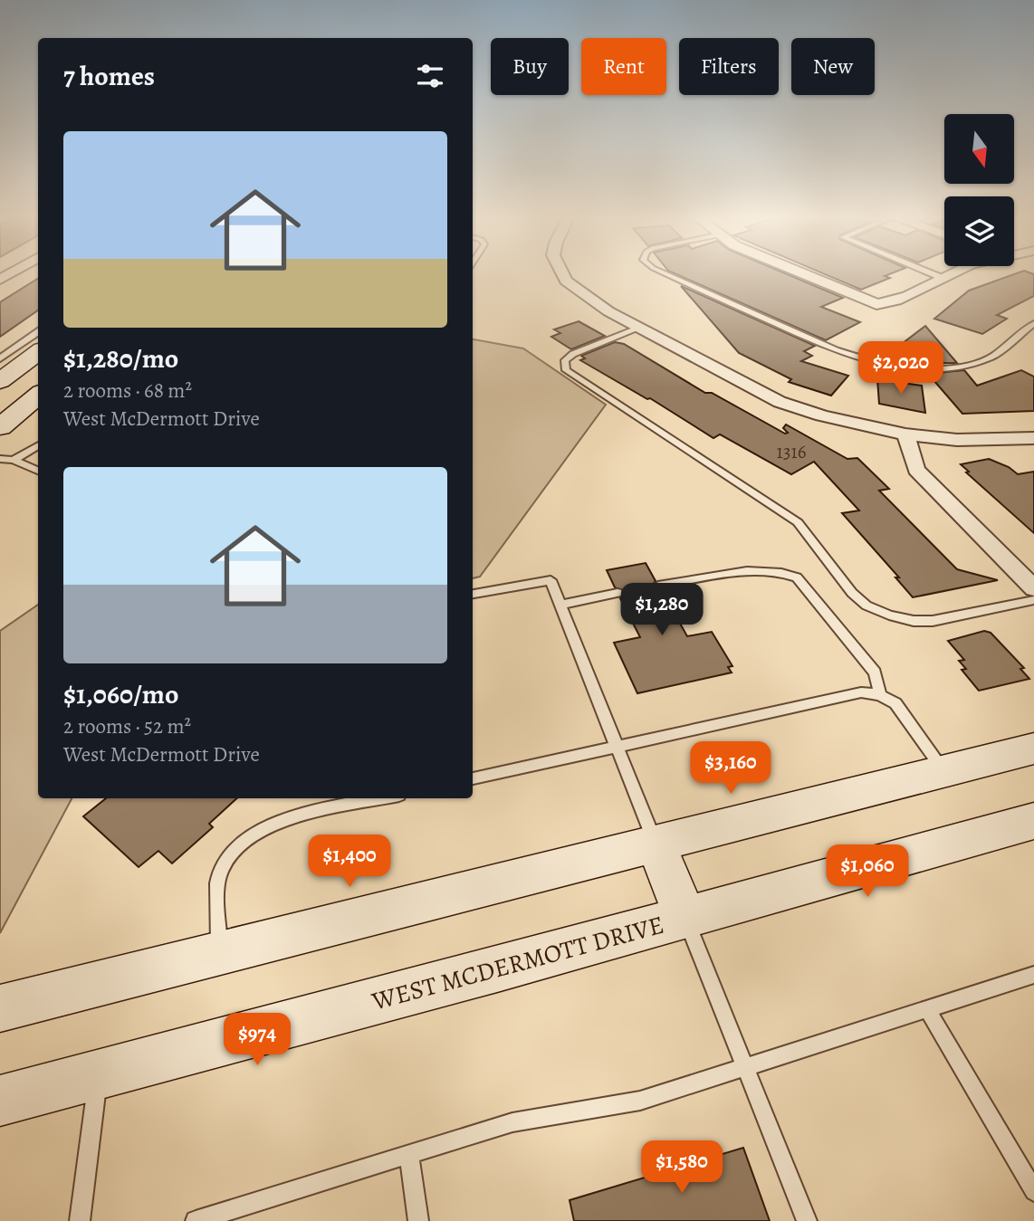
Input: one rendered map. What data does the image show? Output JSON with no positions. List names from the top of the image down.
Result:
{
  "streets": {
    "main road": ["WEST MCDERMOTT DRIVE"]
  },
  "house_numbers": ["1316"],
  "north": "bottom",
  "page": {
    "chip": [
      "Buy",
      "Rent",
      "Filters",
      "New"
    ],
    "heading": "7 homes",
    "list": [
      {
        "name": "$1,280/mo",
        "note": "2 rooms · 68 m² · West McDermott Drive"
      },
      {
        "name": "$1,060/mo",
        "note": "2 rooms · 52 m² · West McDermott Drive"
      }
    ],
    "price": [
      "$2,020",
      "$1,280",
      "$3,160",
      "$1,400",
      "$1,060",
      "$974",
      "$1,580"
    ]
  }
}
